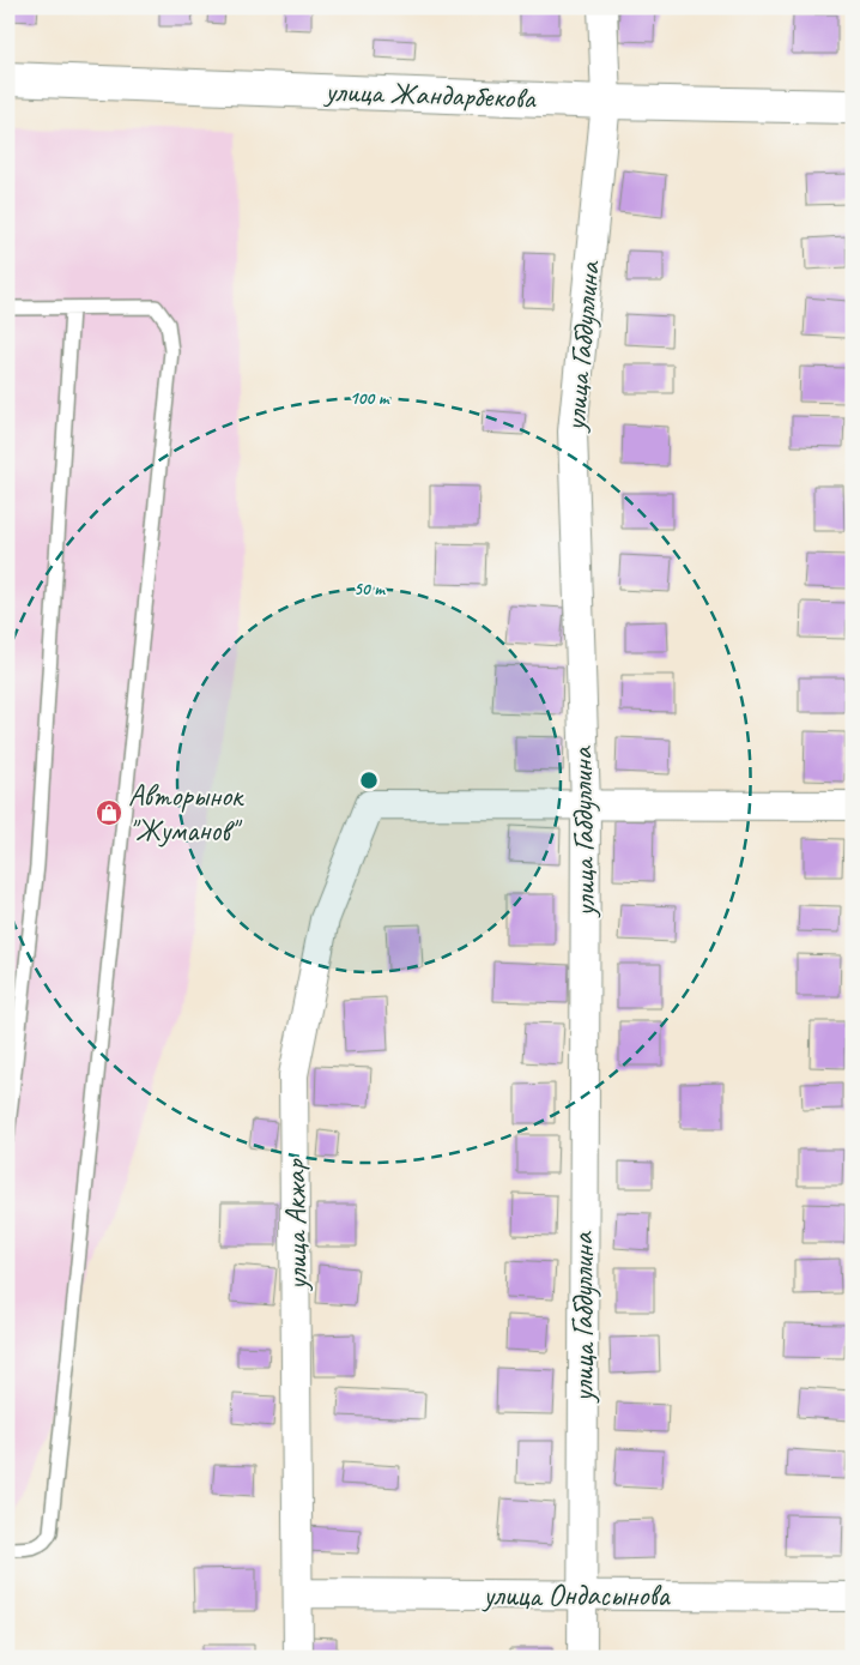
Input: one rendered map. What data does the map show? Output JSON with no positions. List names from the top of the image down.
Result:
{
  "streets": {
    "street": [
      "улица Жандарбекова",
      "улица Габдуллина",
      "улица Акжар",
      "улица Ондасынова"
    ]
  },
  "crossings": [
    ["улица Жандарбекова", "улица Габдуллина"],
    ["улица Габдуллина", "улица Акжар"],
    ["улица Габдуллина", "улица Ондасынова"],
    ["улица Акжар", "улица Ондасынова"]
  ],
  "places": {
    "shop": ["Авторынок \"Жуманов\""]
  },
  "rings": ["100 m", "50 m"]
}
